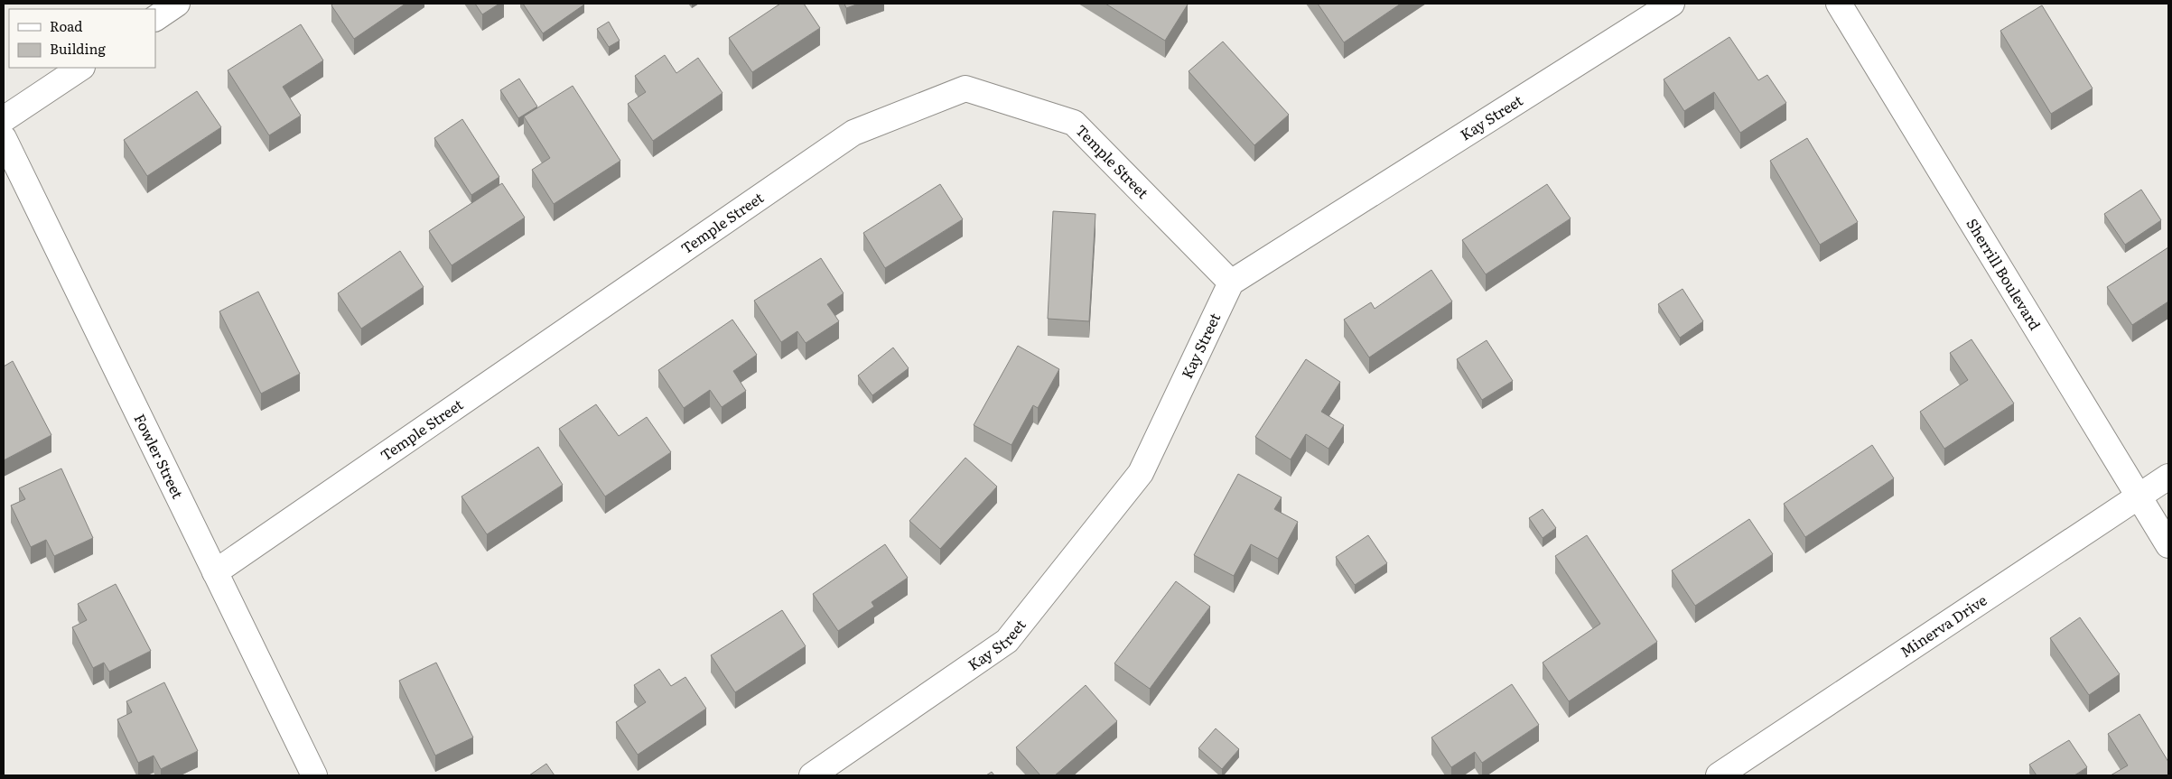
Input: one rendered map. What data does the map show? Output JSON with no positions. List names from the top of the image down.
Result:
{
  "streets": {
    "street": [
      "Kay Street",
      "Temple Street",
      "Sherrill Boulevard",
      "Fowler Street",
      "Minerva Drive"
    ]
  },
  "crossings": [
    ["Kay Street", "Temple Street"],
    ["Temple Street", "Fowler Street"],
    ["Sherrill Boulevard", "Minerva Drive"]
  ],
  "legend": ["Road", "Building"]
}
